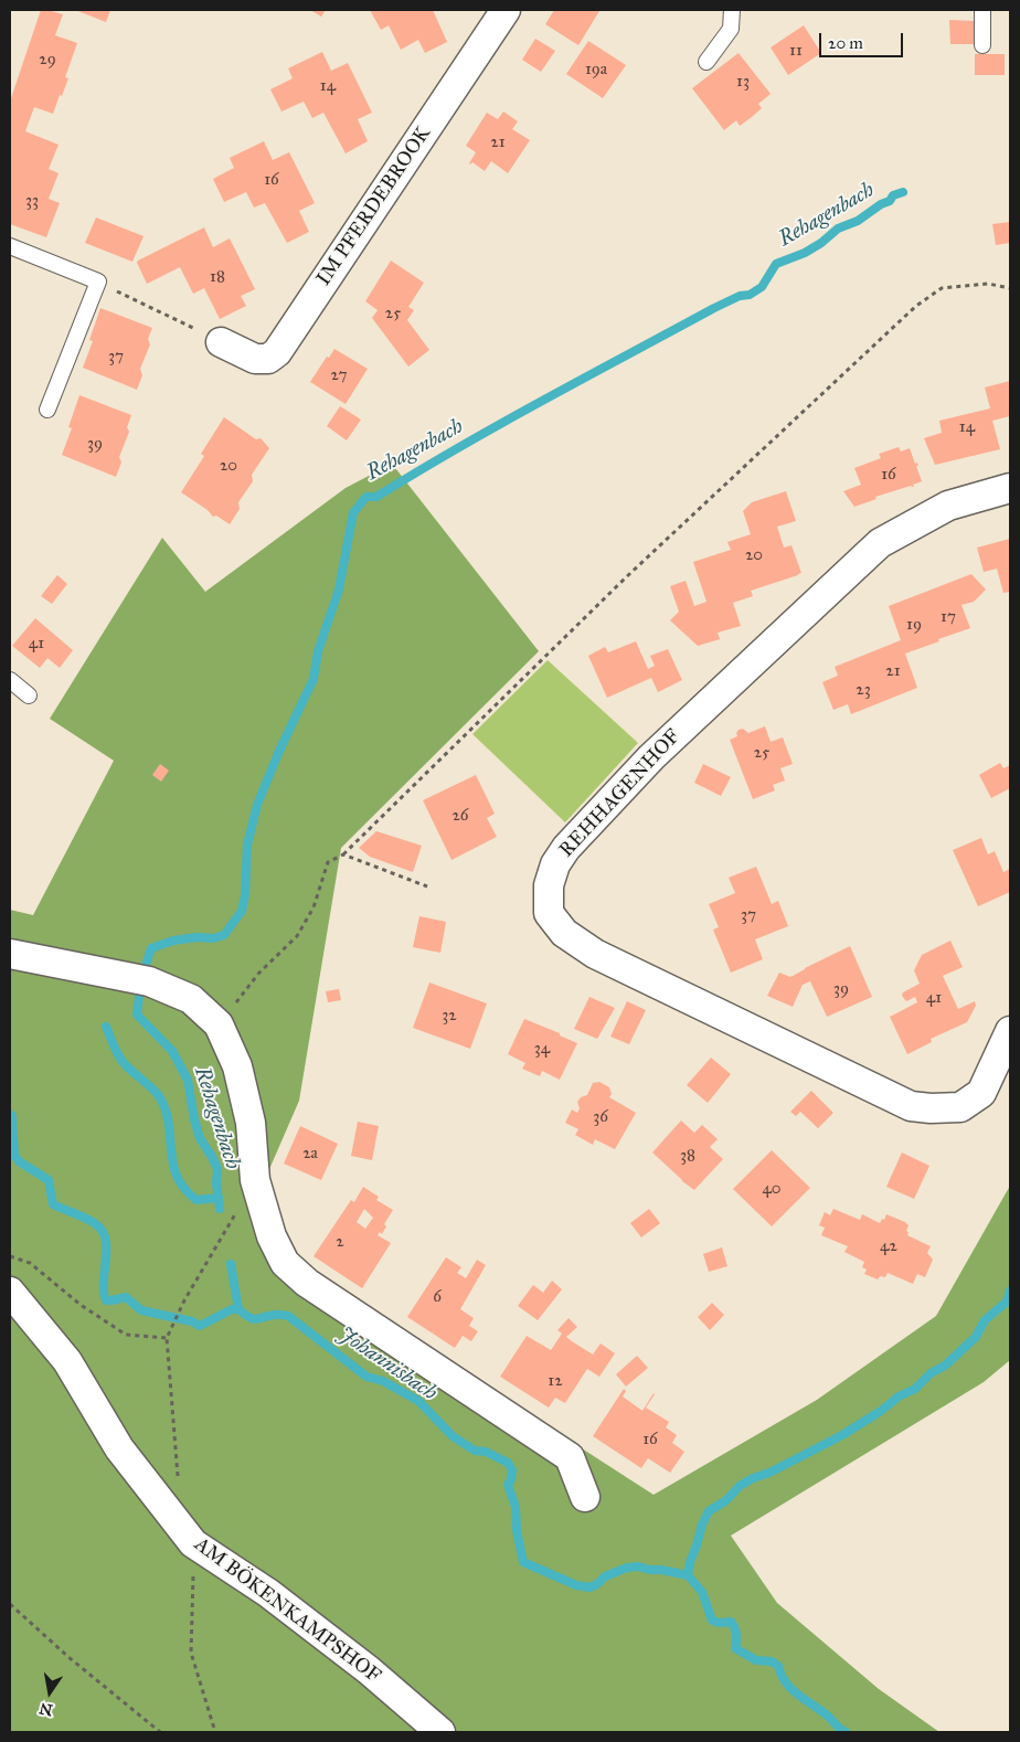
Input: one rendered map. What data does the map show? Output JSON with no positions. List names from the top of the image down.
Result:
{
  "streets": {
    "street": ["IM PFERDEBROOK", "REHHAGENHOF", "AM BÖKENKAMPSHOF"]
  },
  "water": ["Rehagenbach", "Johannisbach"],
  "house_numbers": [
    "11",
    "29",
    "19a",
    "13",
    "14",
    "21",
    "16",
    "33",
    "18",
    "25",
    "37",
    "27",
    "14",
    "39",
    "20",
    "16",
    "20",
    "17",
    "19",
    "41",
    "21",
    "23",
    "25",
    "26",
    "37",
    "39",
    "41",
    "32",
    "34",
    "36",
    "2a",
    "38",
    "40",
    "2",
    "42",
    "6",
    "12",
    "16"
  ],
  "scale_bar": "20 m",
  "north": "bottom"
}
